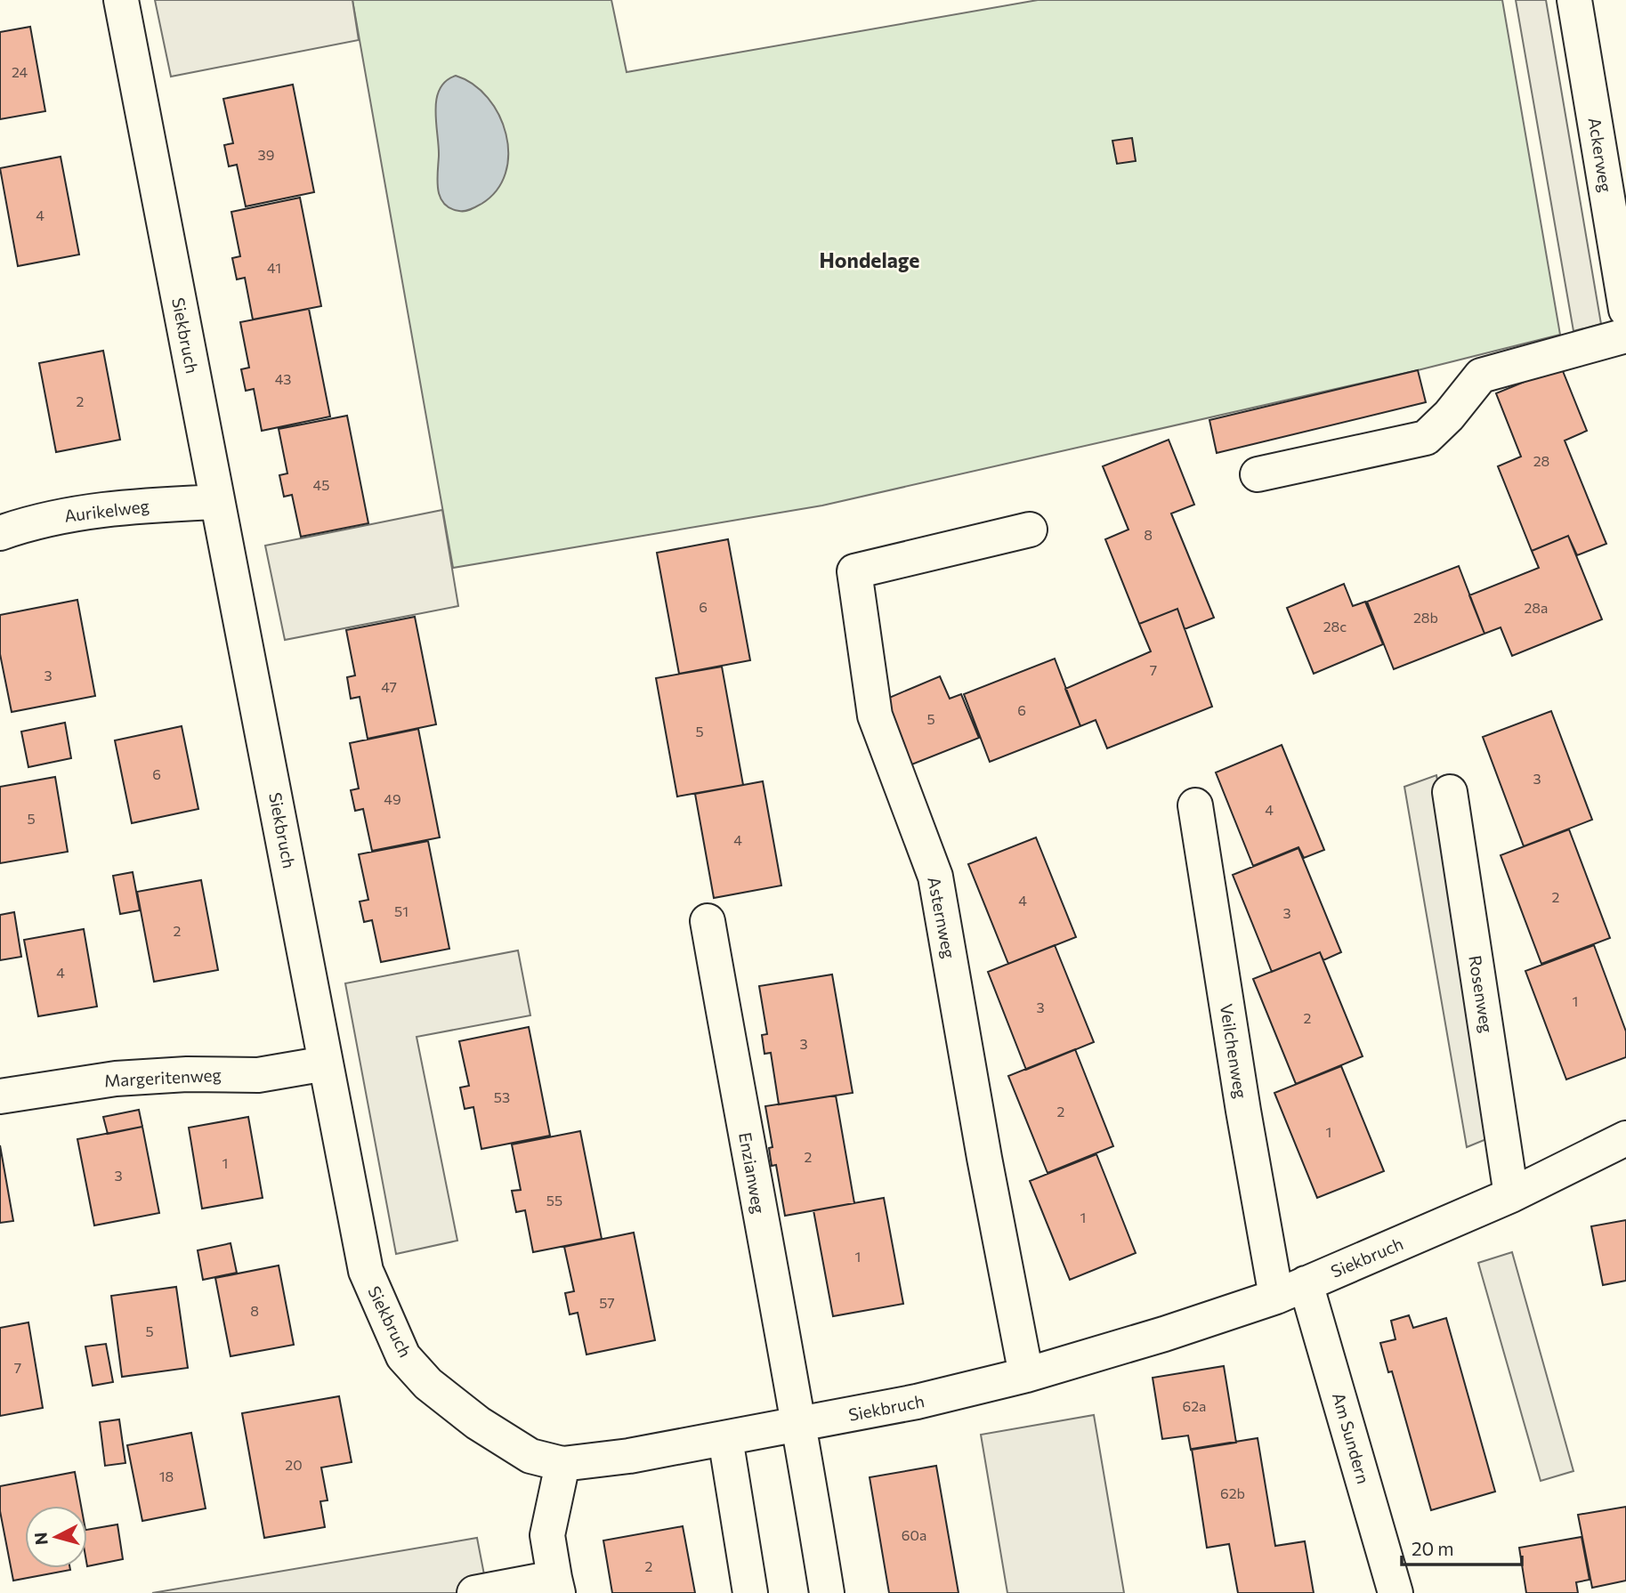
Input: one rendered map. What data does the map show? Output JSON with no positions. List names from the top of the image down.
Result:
{
  "streets": {
    "street": [
      "Ackerweg",
      "Siekbruch",
      "Aurikelweg",
      "Asternweg",
      "Rosenweg",
      "Veilchenweg",
      "Margeritenweg",
      "Enzianweg",
      "Am Sundern"
    ]
  },
  "crossings": [
    ["Siekbruch", "Aurikelweg"],
    ["Siekbruch", "Asternweg"],
    ["Siekbruch", "Rosenweg"],
    ["Siekbruch", "Veilchenweg"],
    ["Siekbruch", "Margeritenweg"],
    ["Siekbruch", "Enzianweg"],
    ["Siekbruch", "Am Sundern"],
    ["Veilchenweg", "Am Sundern"]
  ],
  "districts": ["Hondelage"],
  "house_numbers": [
    "24",
    "39",
    "4",
    "41",
    "43",
    "2",
    "28",
    "45",
    "8",
    "6",
    "28a",
    "28b",
    "28c",
    "7",
    "3",
    "47",
    "6",
    "5",
    "5",
    "6",
    "3",
    "49",
    "4",
    "5",
    "4",
    "2",
    "4",
    "51",
    "3",
    "2",
    "4",
    "1",
    "3",
    "2",
    "3",
    "53",
    "2",
    "1",
    "2",
    "1",
    "3",
    "55",
    "1",
    "1",
    "57",
    "8",
    "5",
    "7",
    "62a",
    "20",
    "18",
    "62b",
    "60a",
    "2"
  ],
  "scale_bar": "20 m",
  "north": "left"
}
